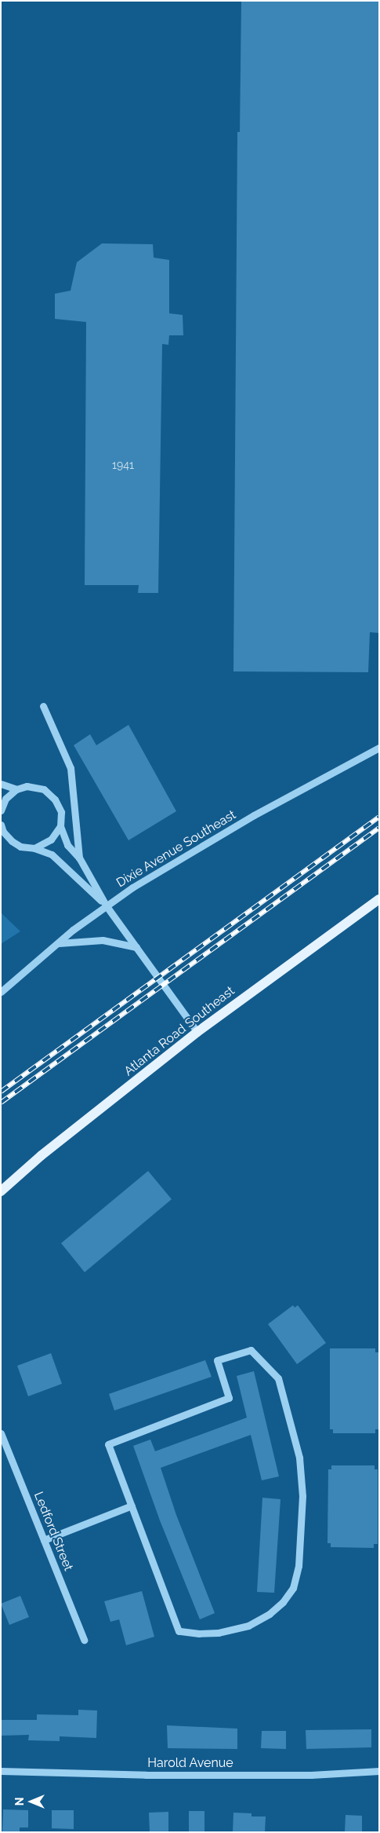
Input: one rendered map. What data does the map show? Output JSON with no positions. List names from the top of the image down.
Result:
{
  "streets": {
    "main road": ["Atlanta Road Southeast"],
    "street": ["Dixie Avenue Southeast", "Ledford Street", "Harold Avenue"]
  },
  "house_numbers": ["1941"],
  "north": "left"
}
